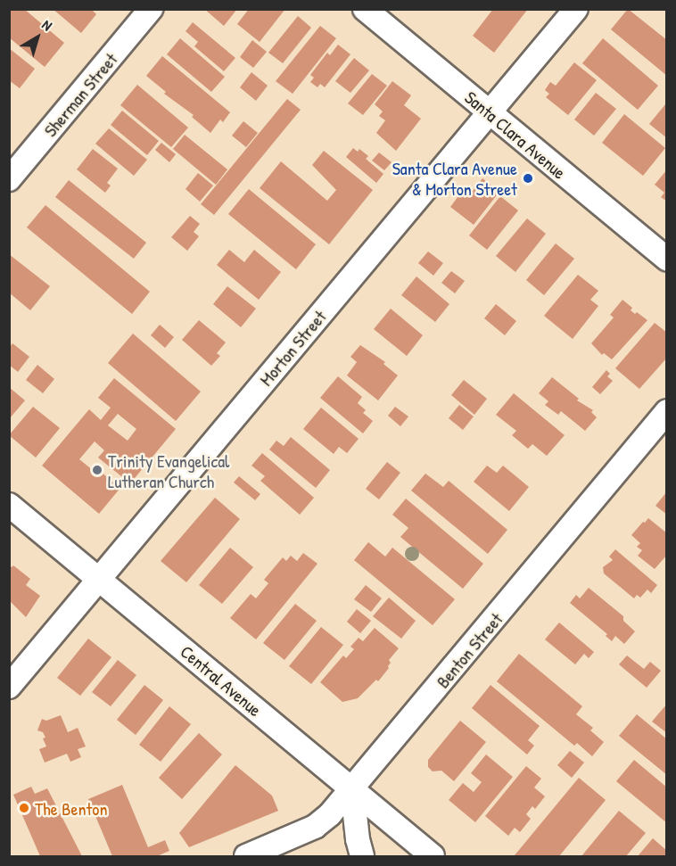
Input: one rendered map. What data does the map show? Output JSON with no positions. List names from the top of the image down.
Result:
{
  "streets": {
    "street": [
      "Sherman Street",
      "Santa Clara Avenue",
      "Morton Street",
      "Benton Street",
      "Central Avenue"
    ]
  },
  "crossings": [
    ["Santa Clara Avenue", "Morton Street"],
    ["Morton Street", "Central Avenue"],
    ["Benton Street", "Central Avenue"]
  ],
  "places": ["Santa Clara Avenue & Morton Street", "Trinity Evangelical Lutheran Church", "The Benton"],
  "north": "top right"
}
